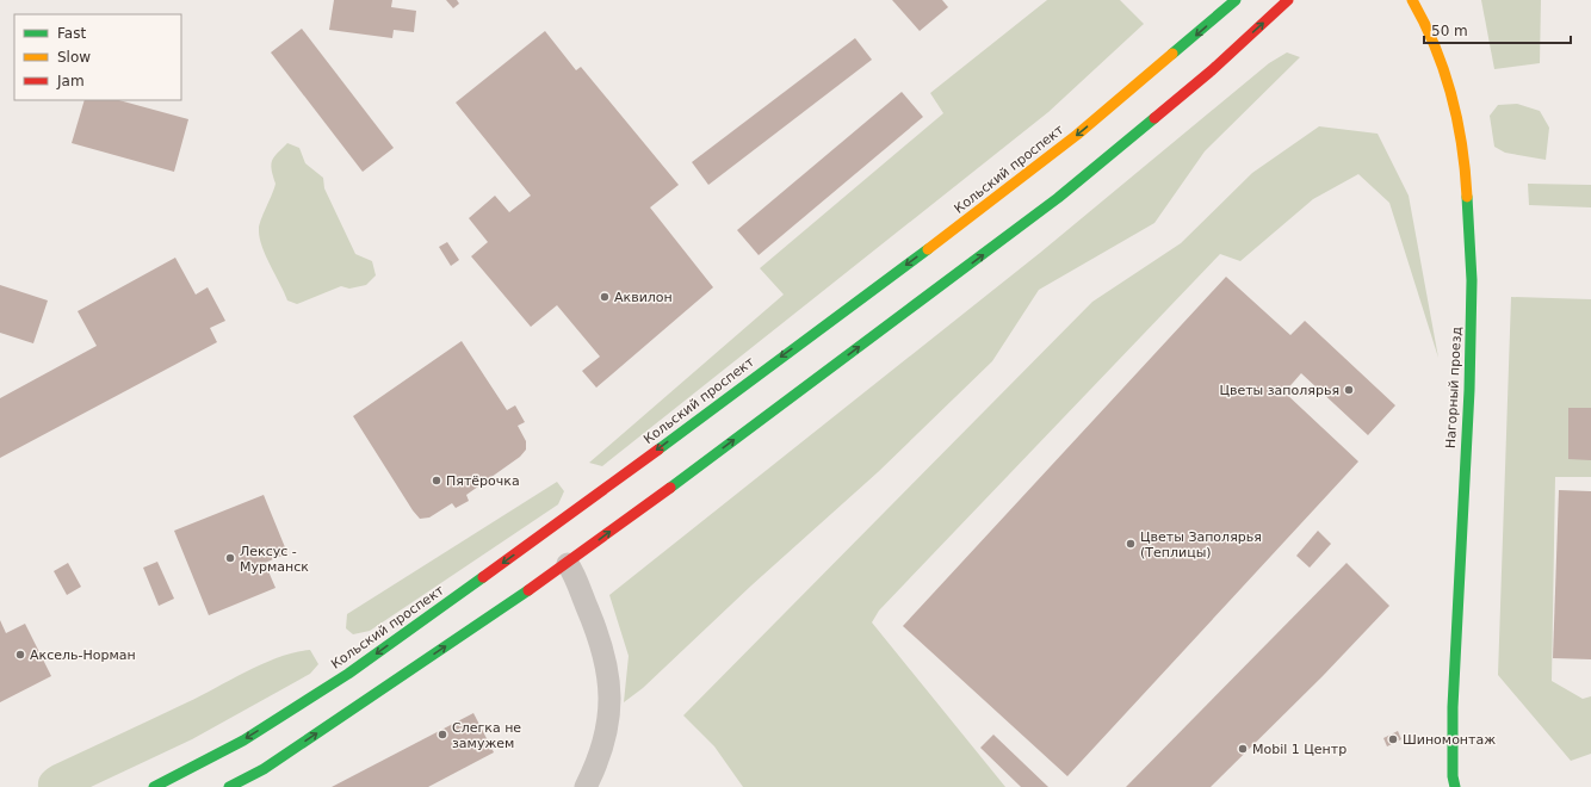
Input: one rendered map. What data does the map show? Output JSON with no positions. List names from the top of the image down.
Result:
{
  "streets": {
    "main road": ["Кольский проспект", "Нагорный проезд"]
  },
  "places": [
    "Аквилон",
    "Цветы заполярья",
    "Пятёрочка",
    "Цветы Заполярья (Теплицы)",
    "Лексус - Мурманск",
    "Аксель-Норман",
    "Слегка не замужем",
    "Шиномонтаж",
    "Mobil 1 Центр"
  ],
  "legend": ["Fast", "Slow", "Jam"],
  "scale_bar": "50 m"
}
